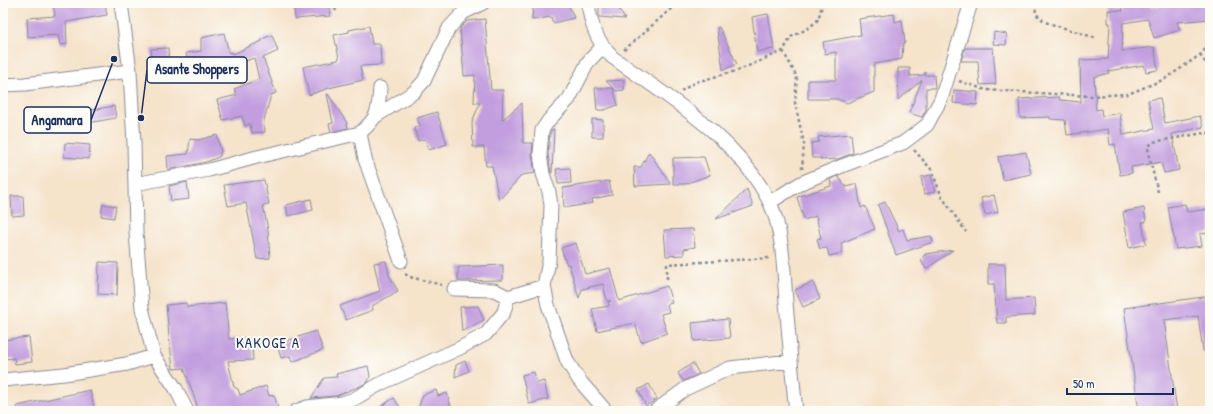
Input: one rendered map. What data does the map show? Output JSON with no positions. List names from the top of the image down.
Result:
{
  "districts": ["KAKOGE A"],
  "places": ["Angamara", "Asante Shoppers"],
  "scale_bar": "50 m"
}
